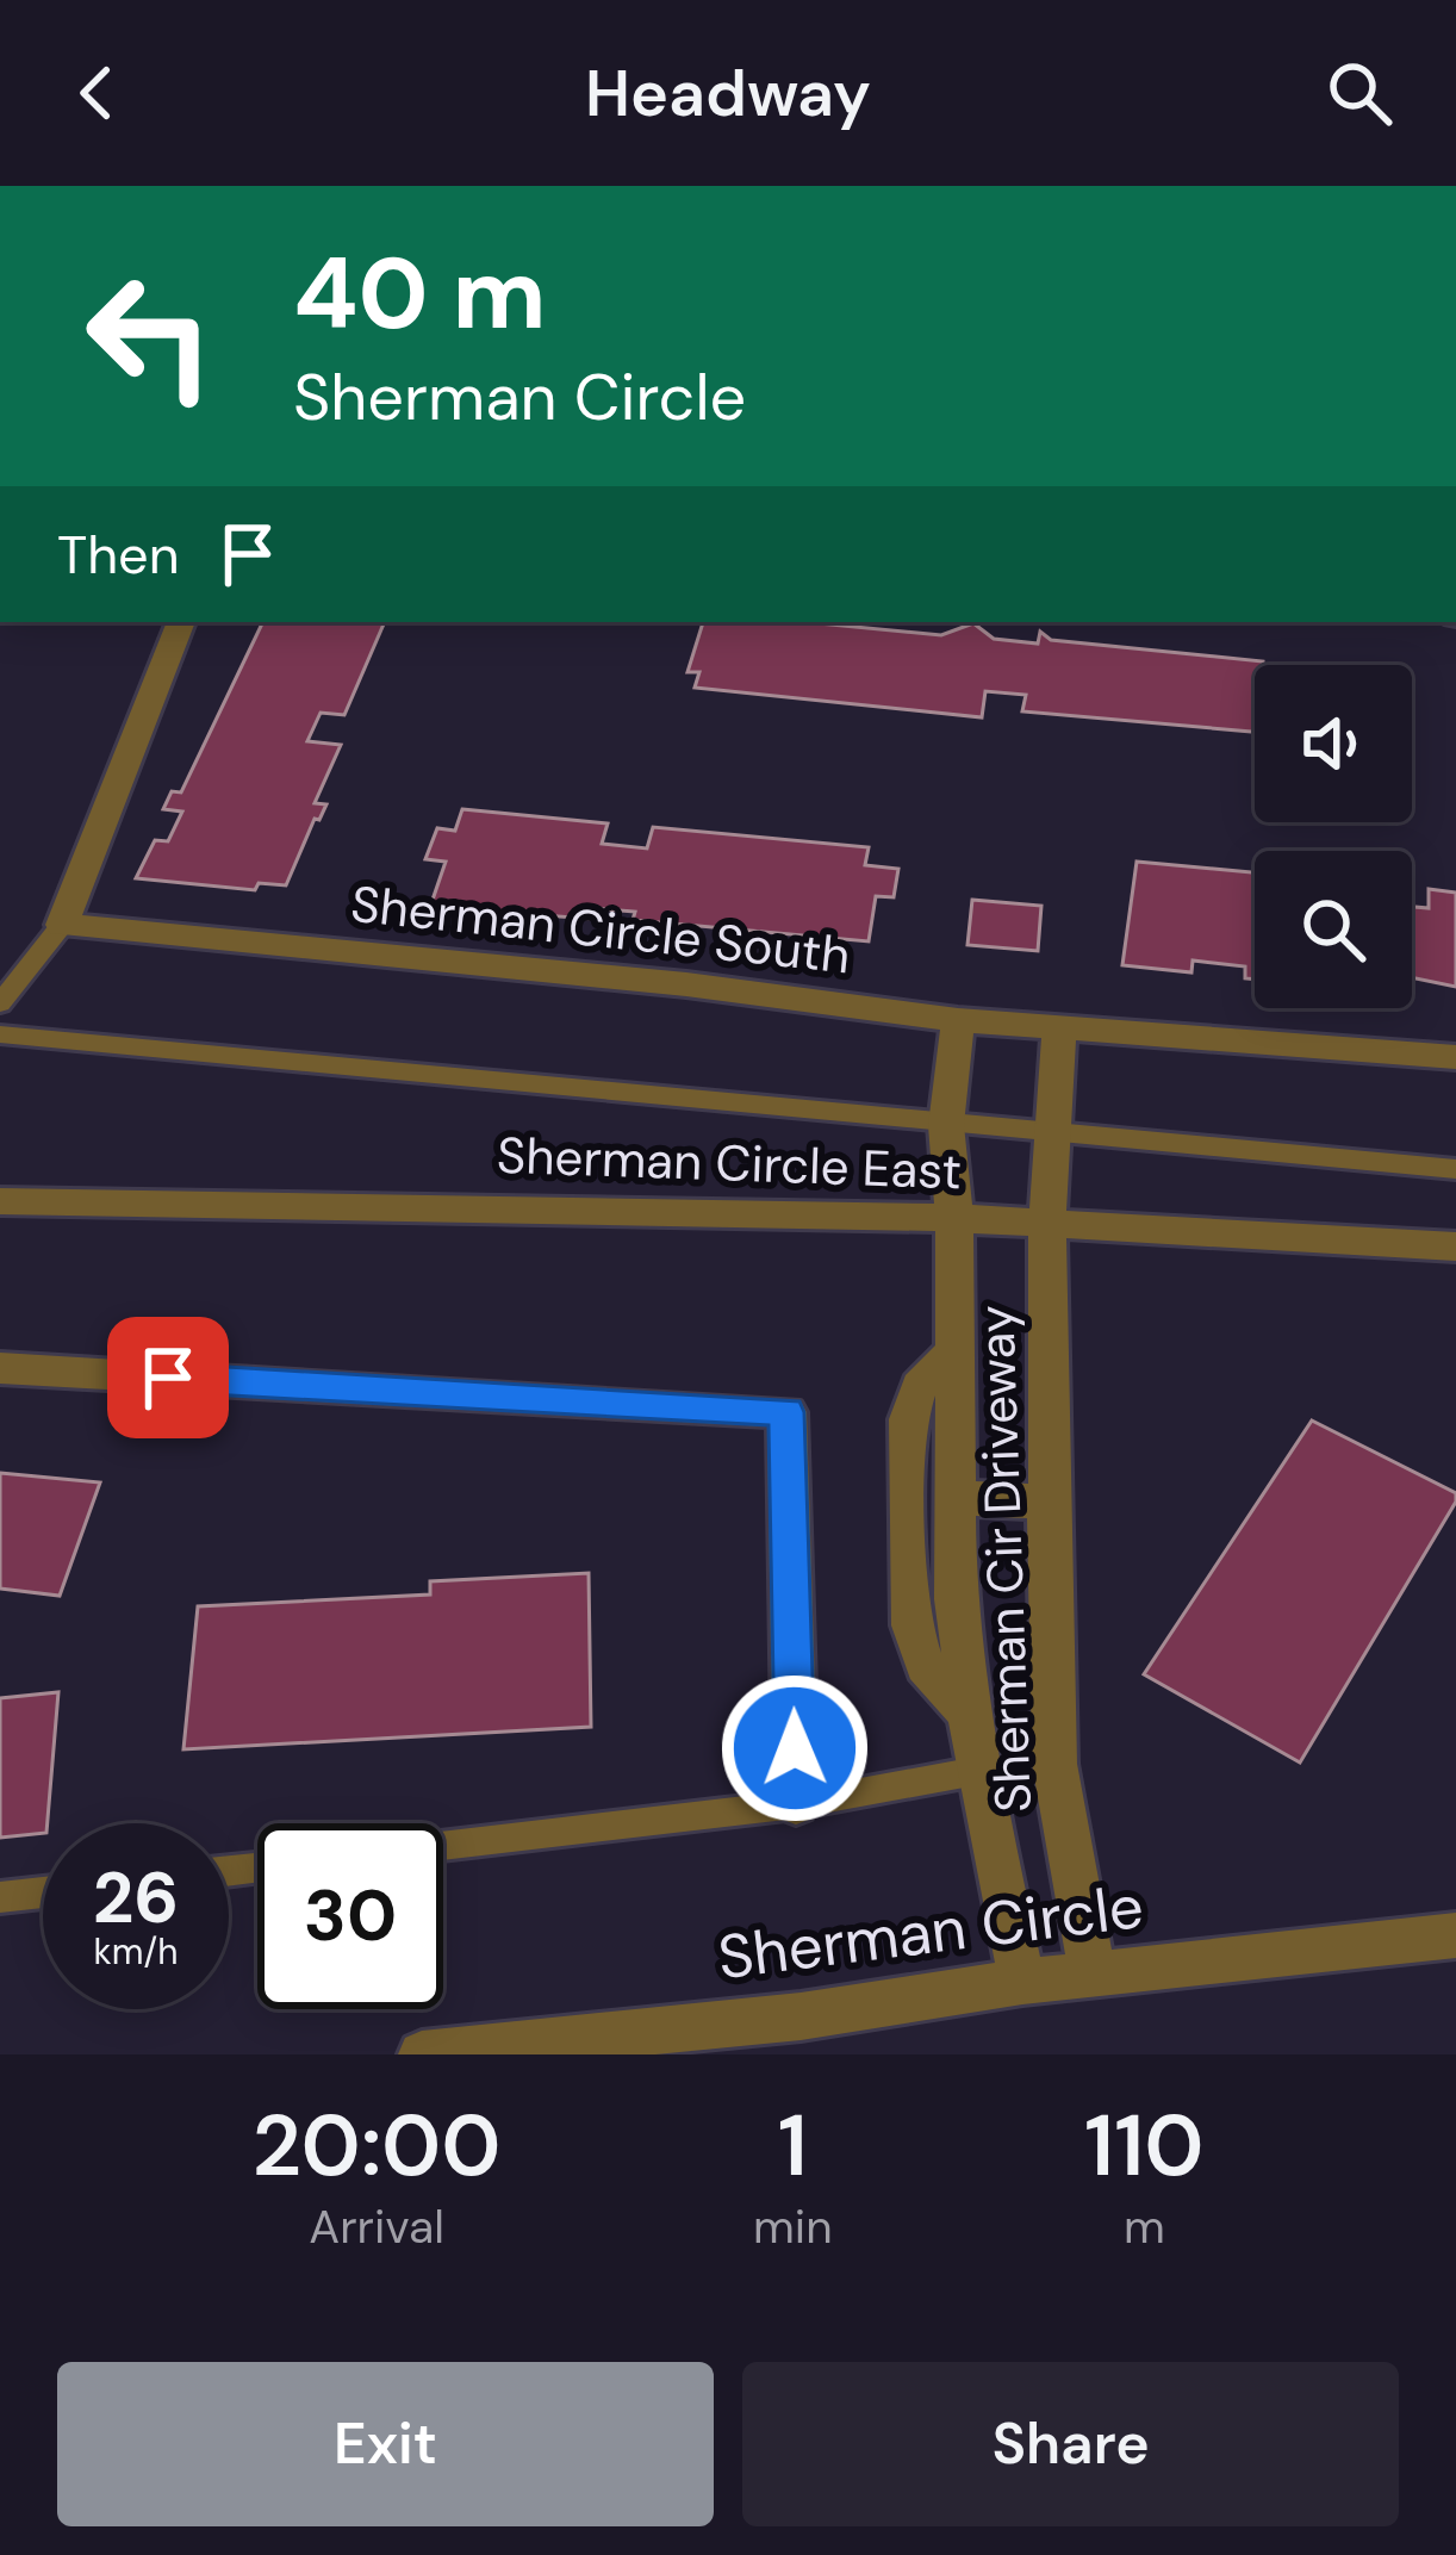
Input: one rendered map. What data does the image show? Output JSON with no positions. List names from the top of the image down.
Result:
{
  "streets": {
    "street": [
      "Sherman Circle South",
      "Sherman Circle East",
      "Sherman Cir Driveway",
      "Sherman Circle"
    ]
  },
  "crossings": [
    ["Sherman Circle South", "Sherman Cir Driveway"],
    ["Sherman Circle East", "Sherman Cir Driveway"],
    ["Sherman Cir Driveway", "Sherman Circle"]
  ],
  "page": {
    "header": "Headway",
    "turn": ["40 m", "Sherman Circle"],
    "then": "Then",
    "speed": "26 km/h",
    "limit": "30",
    "eta": [
      "20:00",
      "Arrival",
      "1",
      "min",
      "110",
      "m"
    ],
    "buttons": ["Exit", "Share"]
  }
}
